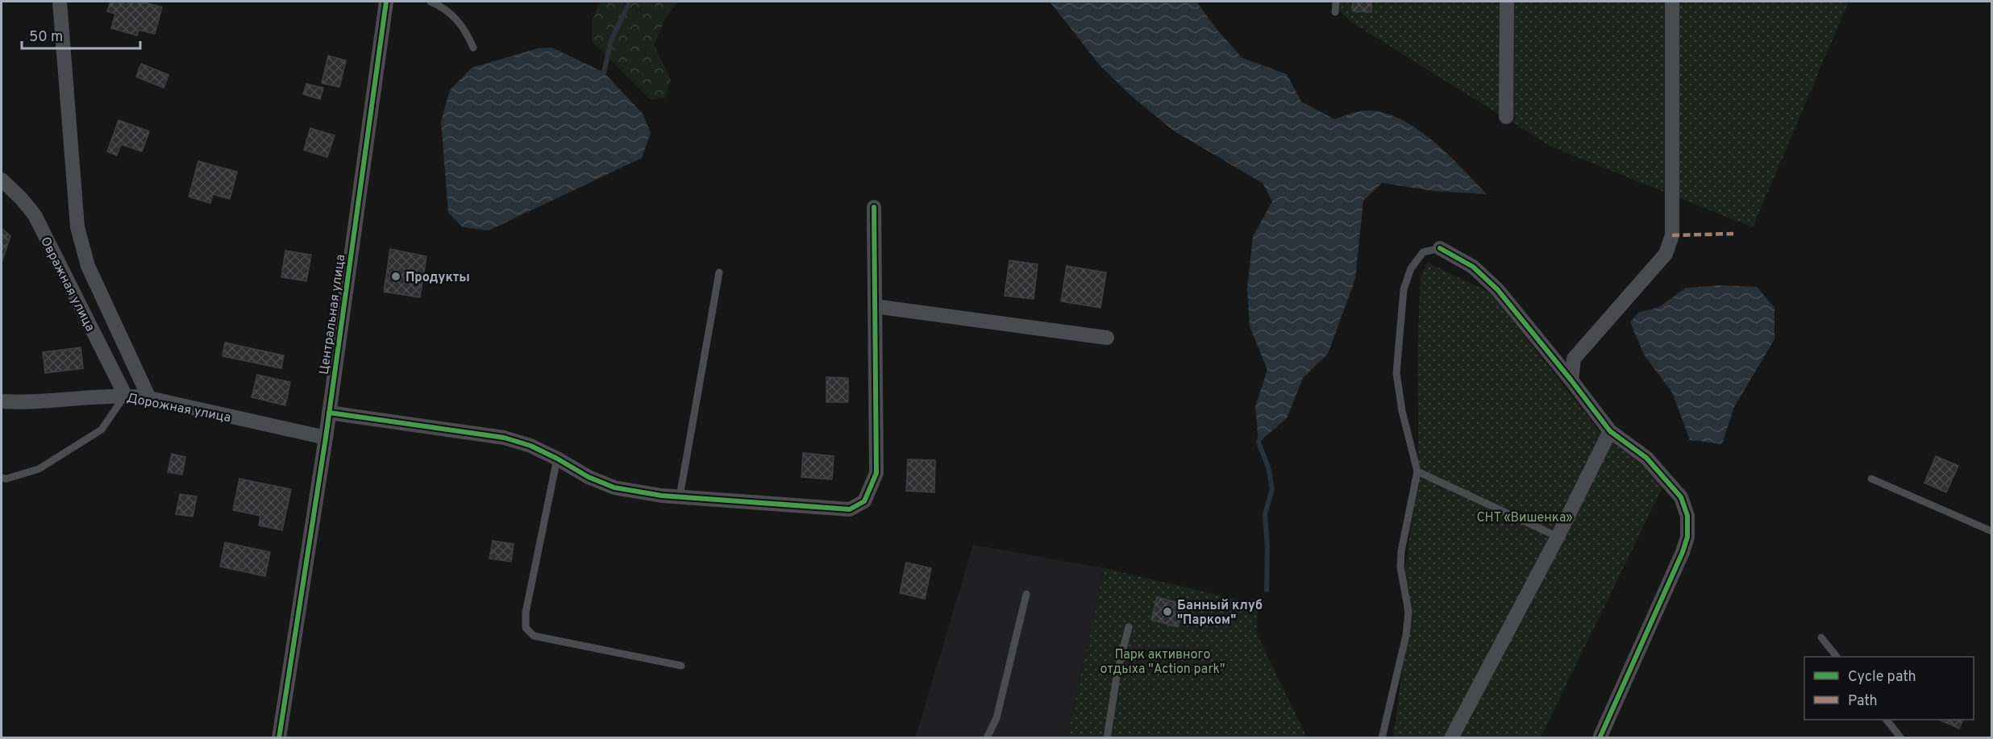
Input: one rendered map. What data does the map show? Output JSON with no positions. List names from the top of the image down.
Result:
{
  "streets": {
    "street": ["Овражная улица", "Центральная улица", "Дорожная улица"]
  },
  "crossings": [
    ["Овражная улица", "Дорожная улица"],
    ["Центральная улица", "Дорожная улица"]
  ],
  "parks": ["СНТ «Вишенка»", "Парк активного отдыха \"Action park\""],
  "places": ["Продукты", "Банный клуб \"Парком\""],
  "legend": ["Cycle path", "Path"],
  "scale_bar": "50 m"
}
